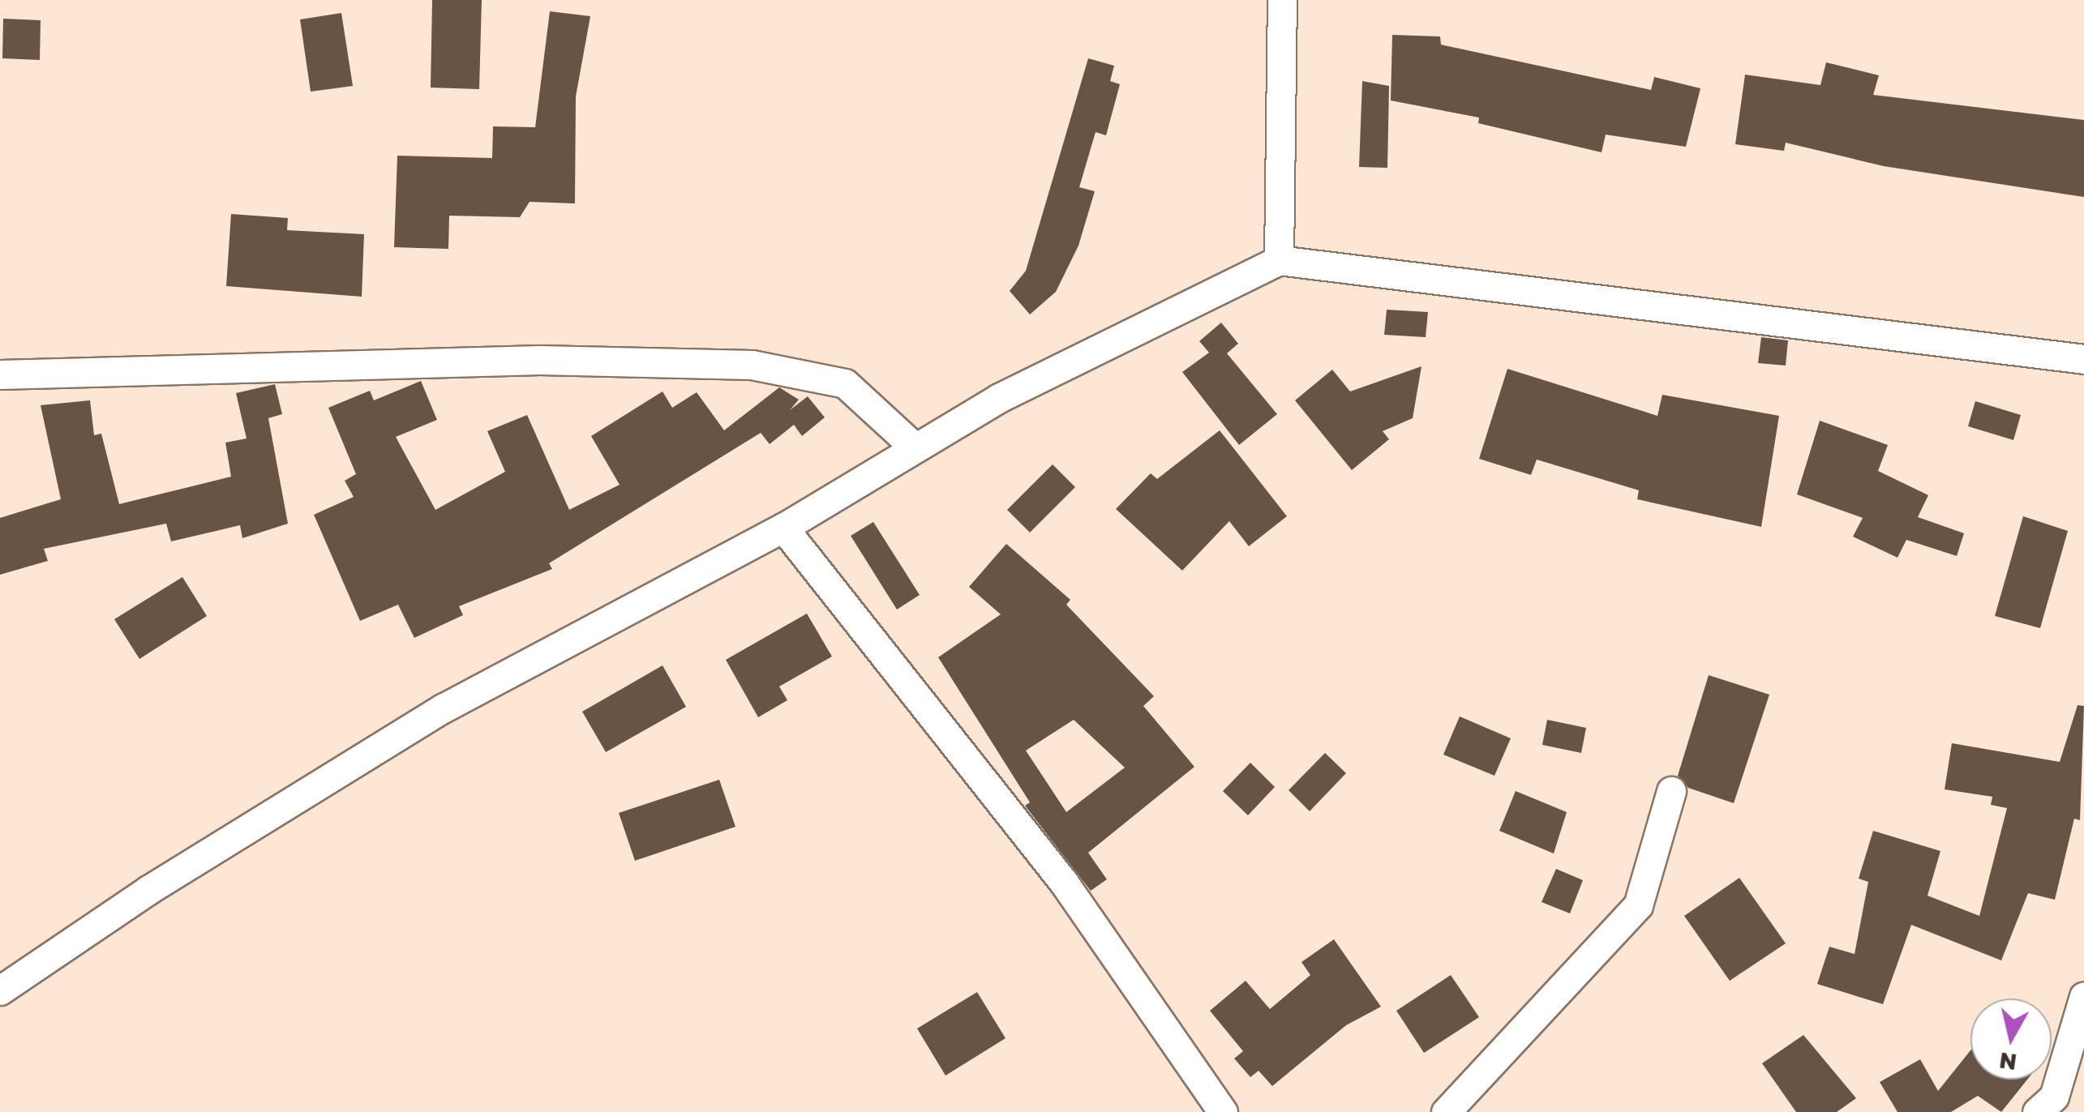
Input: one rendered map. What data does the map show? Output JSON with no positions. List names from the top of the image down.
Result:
{
  "north": "bottom"
}
